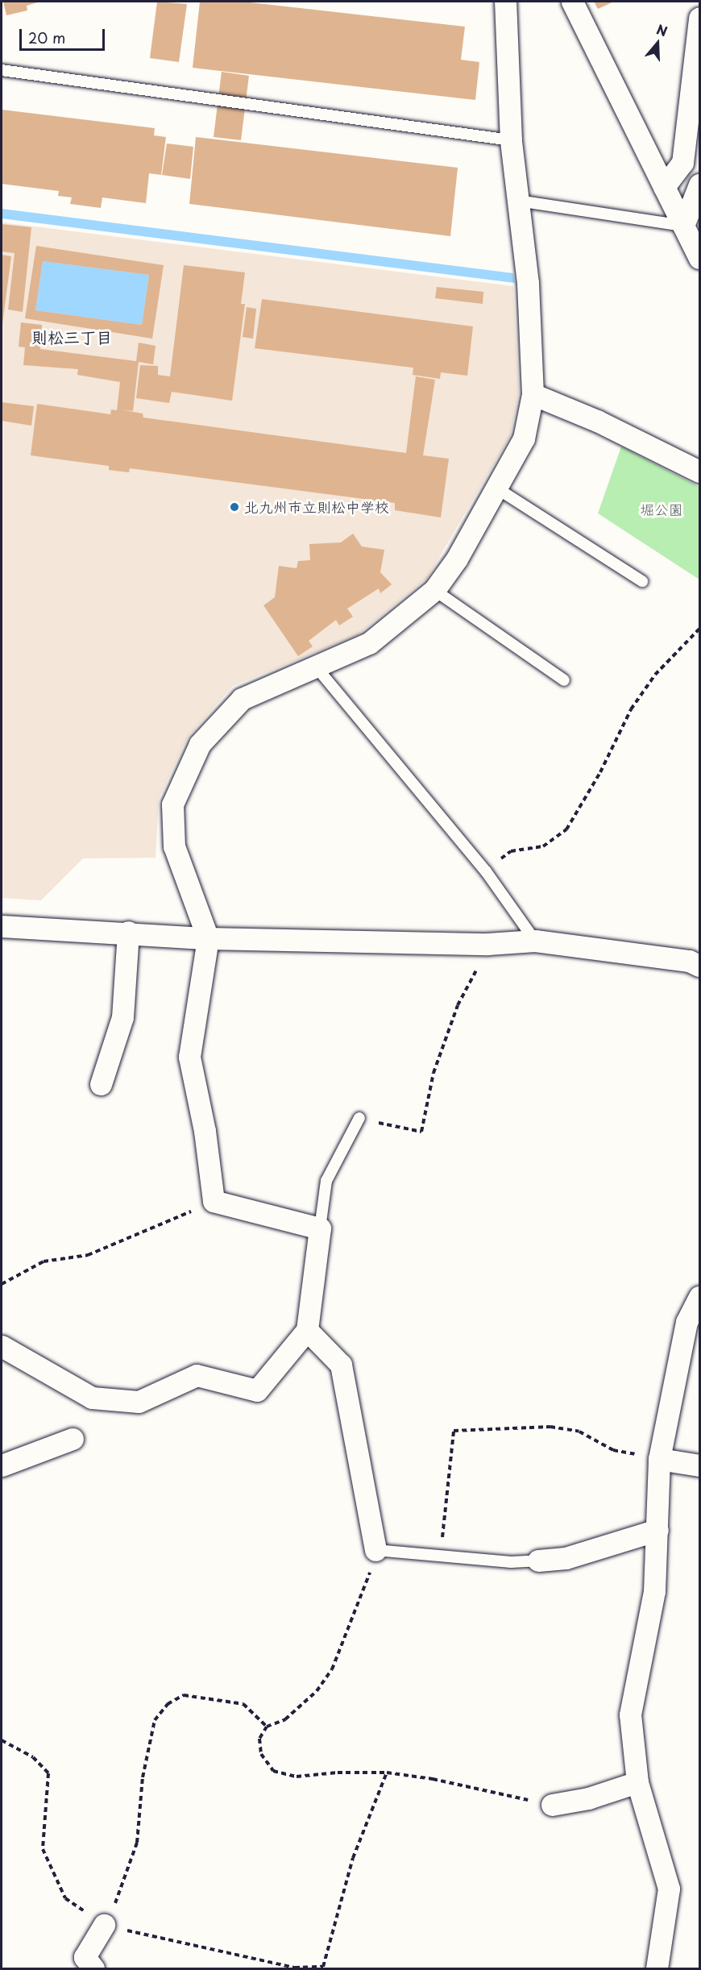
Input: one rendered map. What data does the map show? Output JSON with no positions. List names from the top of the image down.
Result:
{
  "districts": ["則松三丁目"],
  "parks": ["堀公園"],
  "places": ["北九州市立則松中学校"],
  "scale_bar": "20 m",
  "north": "top"
}
